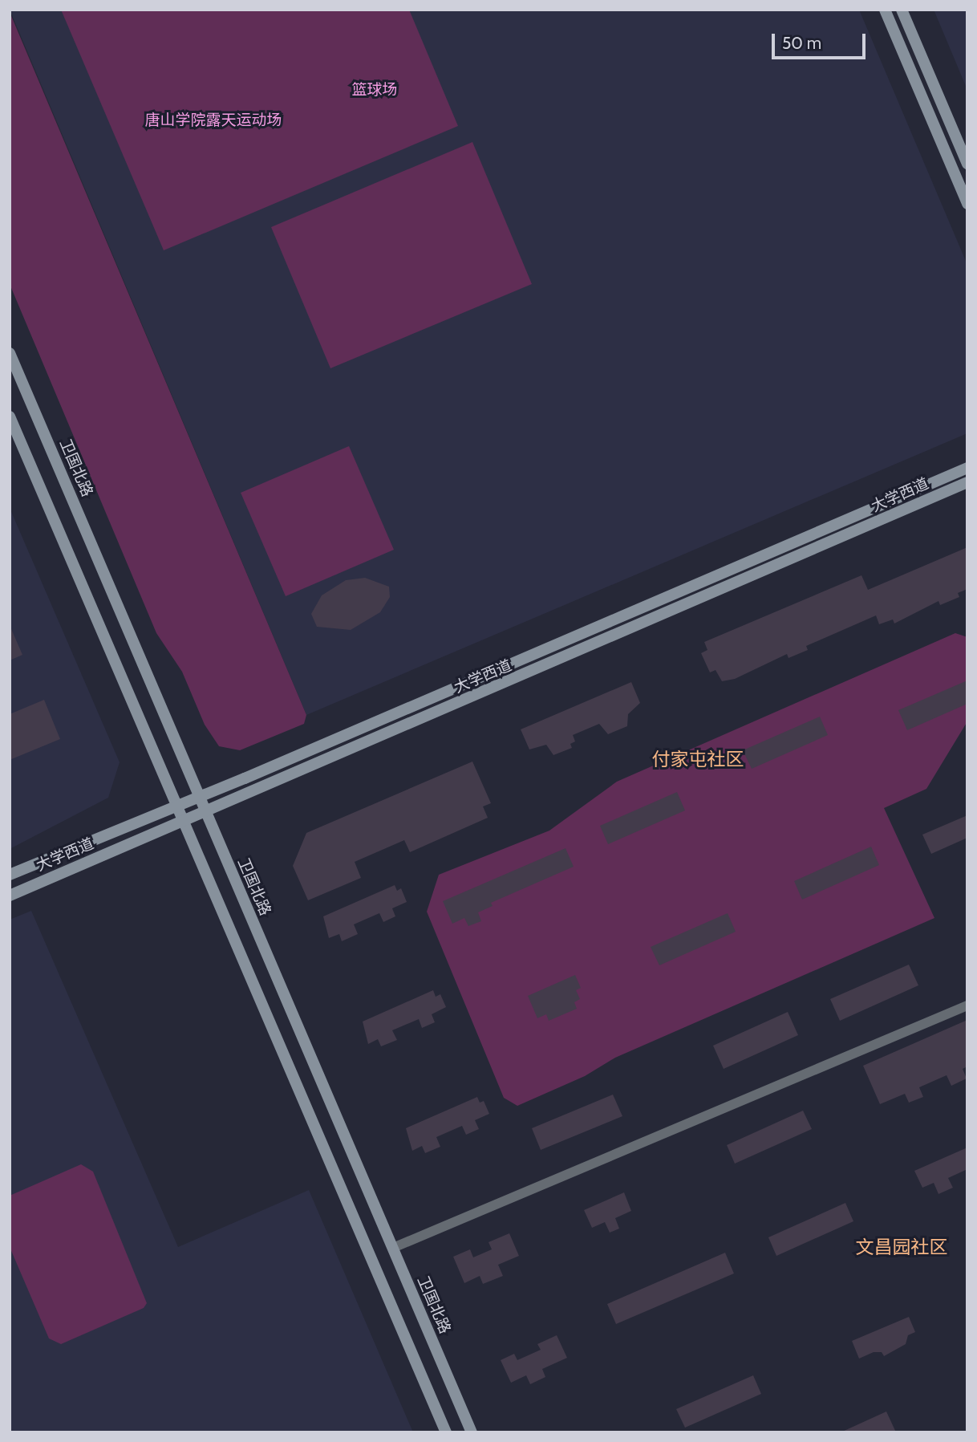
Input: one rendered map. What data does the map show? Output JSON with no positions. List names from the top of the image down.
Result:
{
  "streets": {
    "main road": ["卫国北路", "大学西道"]
  },
  "crossings": [
    ["卫国北路", "大学西道"]
  ],
  "districts": ["付家屯社区", "文昌园社区"],
  "parks": ["篮球场", "唐山学院露天运动场"],
  "scale_bar": "50 m"
}
